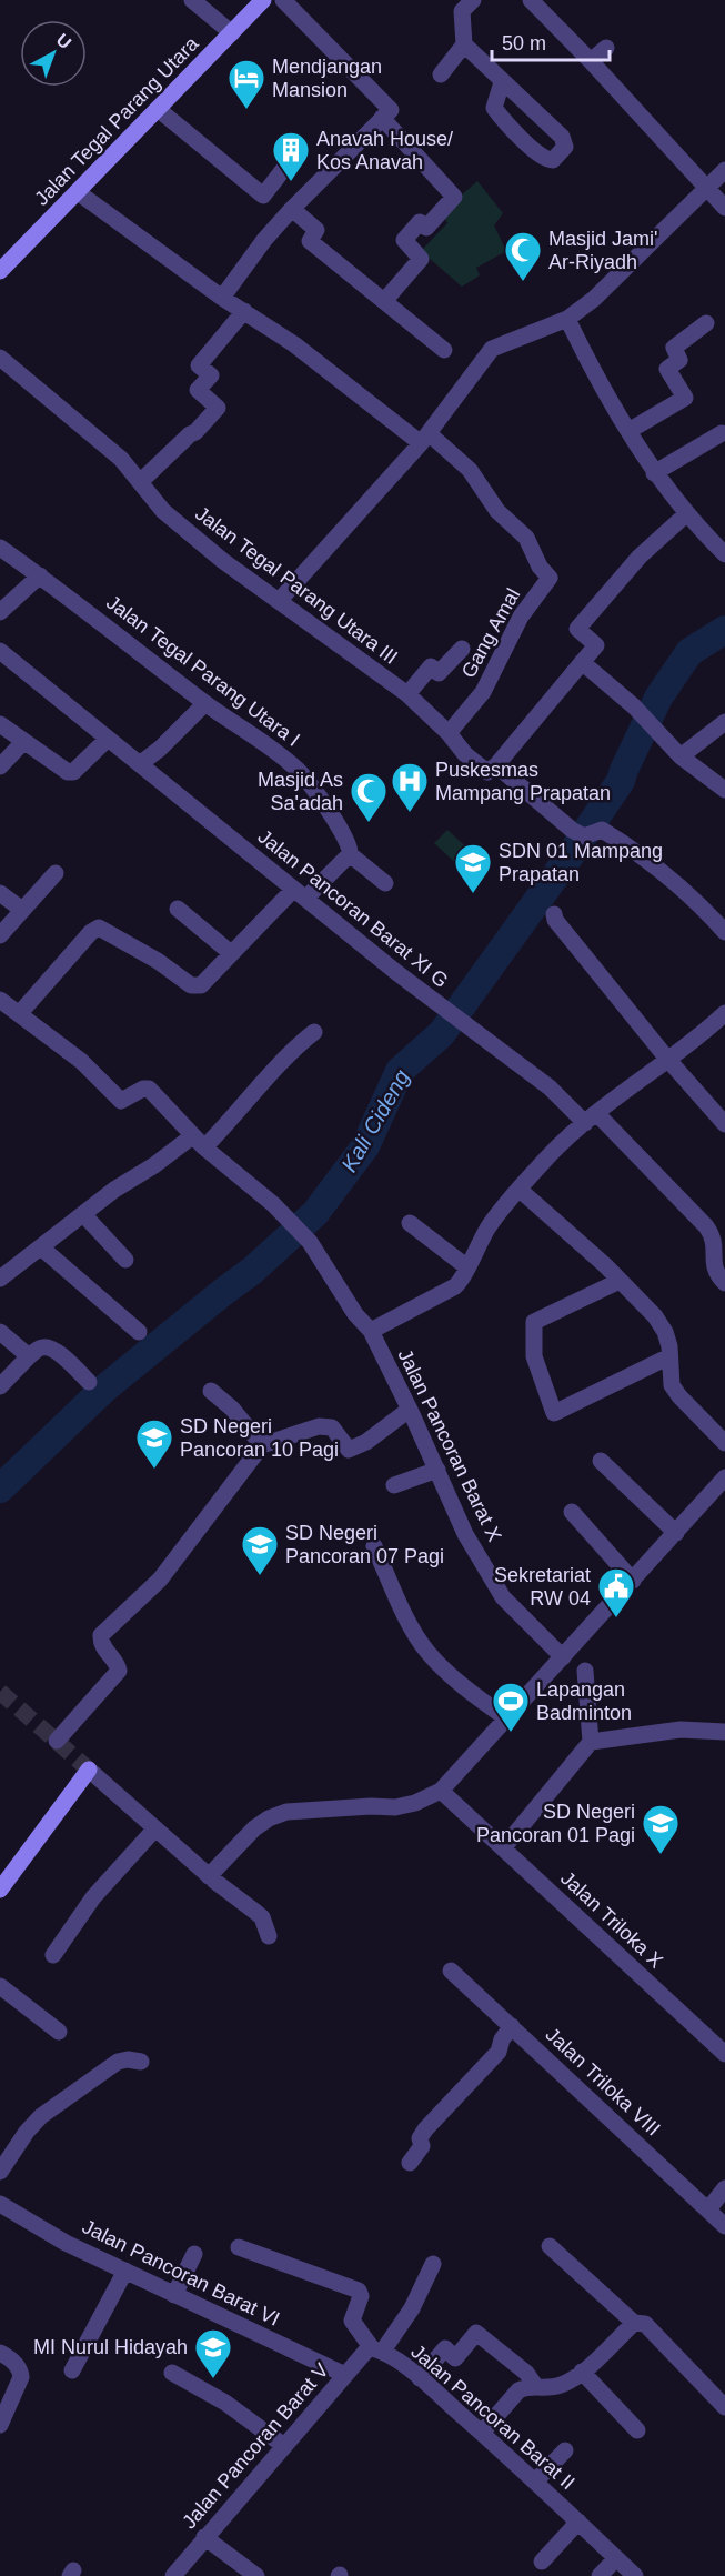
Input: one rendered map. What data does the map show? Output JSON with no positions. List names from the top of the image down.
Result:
{
  "streets": {
    "street": [
      "Jalan Tegal Parang Utara",
      "Jalan Tegal Parang Utara III",
      "Gang Amal",
      "Jalan Tegal Parang Utara I",
      "Jalan Pancoran Barat XI G",
      "Jalan Pancoran Barat X",
      "Jalan Triloka X",
      "Jalan Triloka VIII",
      "Jalan Pancoran Barat VI",
      "Jalan Pancoran Barat II",
      "Jalan Pancoran Barat V"
    ]
  },
  "crossings": [
    ["Jalan Tegal Parang Utara III", "Gang Amal"],
    ["Jalan Pancoran Barat VI", "Jalan Pancoran Barat V"],
    ["Jalan Pancoran Barat II", "Jalan Pancoran Barat V"]
  ],
  "water": ["Kali Cideng"],
  "places": {
    "hotel": ["Mendjangan Mansion"],
    "building": ["Anavah House/ Kos Anavah"],
    "mosque": ["Masjid Jami' Ar-Riyadh", "Masjid As Sa'adah"],
    "hospital": ["Puskesmas Mampang Prapatan"],
    "school or university": [
      "SDN 01 Mampang Prapatan",
      "SD Negeri Pancoran 10 Pagi",
      "SD Negeri Pancoran 07 Pagi",
      "SD Negeri Pancoran 01 Pagi",
      "MI Nurul Hidayah"
    ],
    "public building": ["Sekretariat RW 04"],
    "sports": ["Lapangan Badminton"]
  },
  "scale_bar": "50 m",
  "north": "top right"
}
